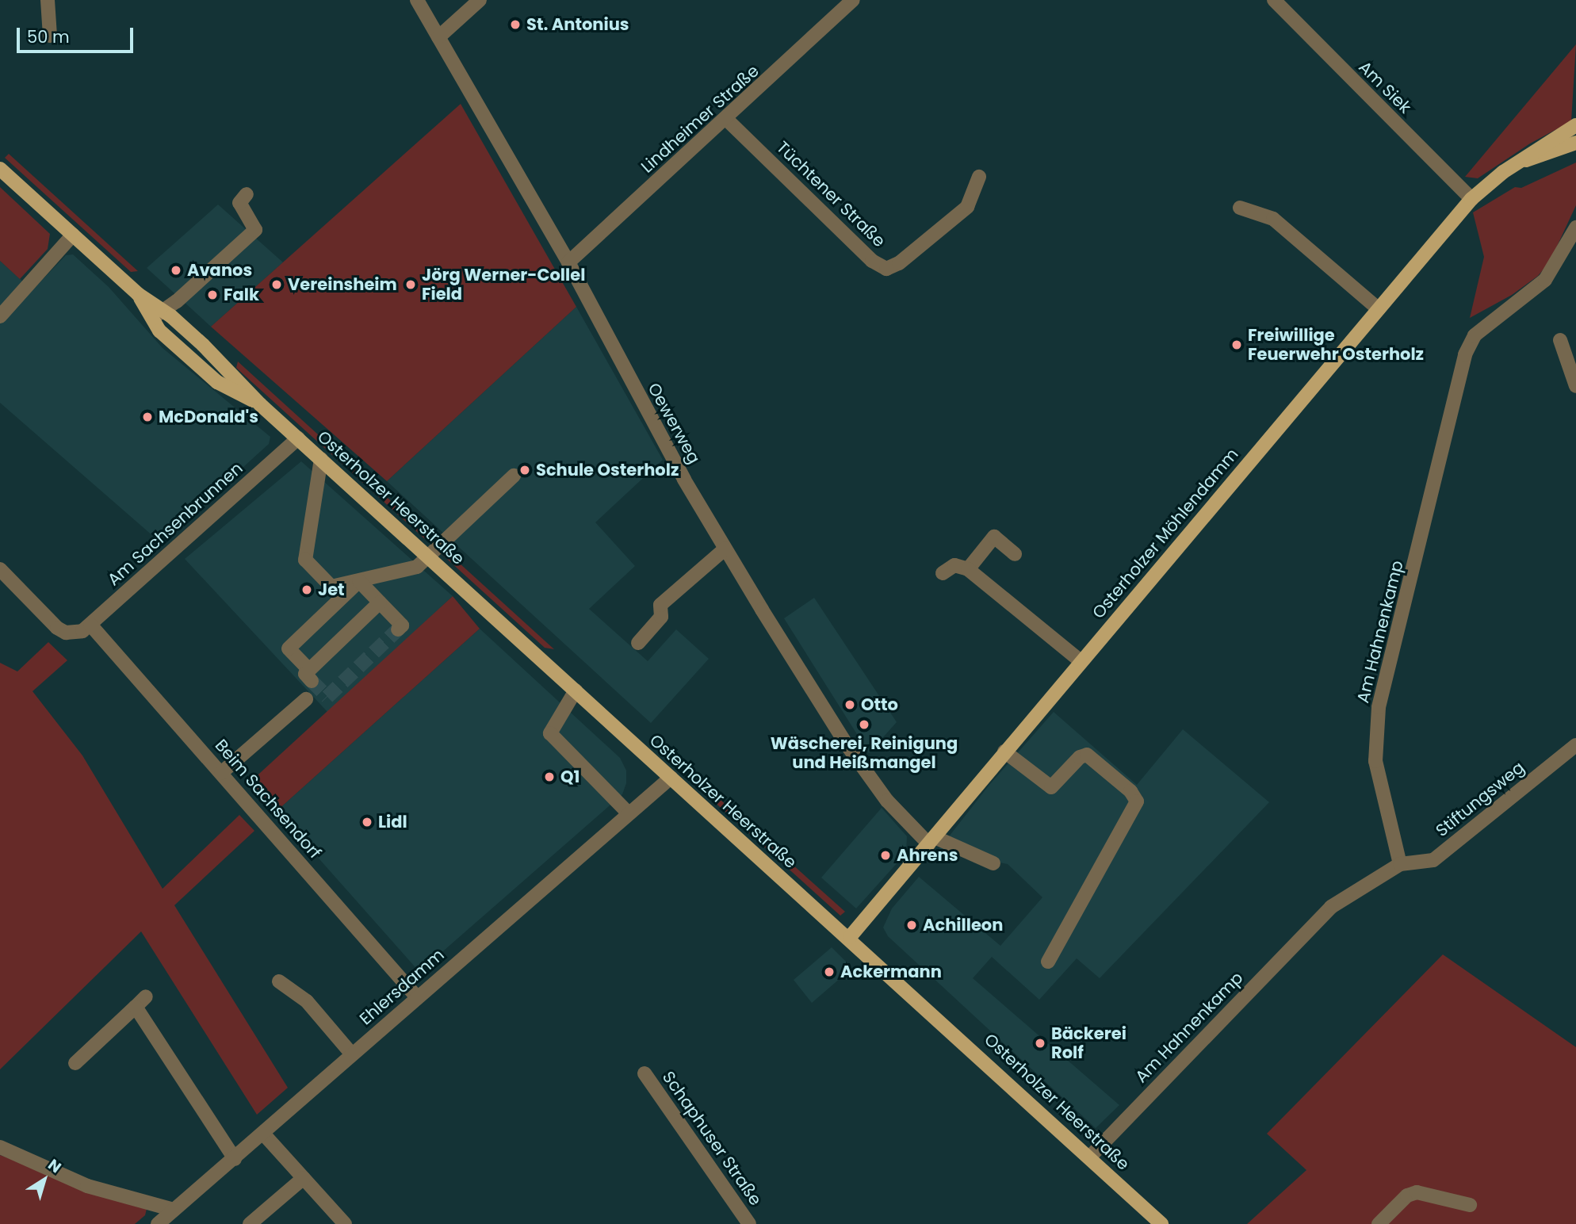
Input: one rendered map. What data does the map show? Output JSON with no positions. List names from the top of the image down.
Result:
{
  "streets": {
    "main road": ["Osterholzer Heerstraße", "Osterholzer Möhlendamm"],
    "street": [
      "Am Siek",
      "Lindheimer Straße",
      "Tüchtener Straße",
      "Oewerweg",
      "Am Sachsenbrunnen",
      "Am Hahnenkamp",
      "Beim Sachsendorf",
      "Stiftungsweg",
      "Ehlersdamm",
      "Schaphuser Straße"
    ]
  },
  "crossings": [
    ["Am Siek", "Osterholzer Möhlendamm"],
    ["Lindheimer Straße", "Tüchtener Straße"],
    ["Lindheimer Straße", "Oewerweg"],
    ["Oewerweg", "Osterholzer Möhlendamm"],
    ["Osterholzer Heerstraße", "Am Sachsenbrunnen"],
    ["Osterholzer Heerstraße", "Osterholzer Möhlendamm"],
    ["Osterholzer Heerstraße", "Am Hahnenkamp"],
    ["Osterholzer Heerstraße", "Ehlersdamm"],
    ["Am Sachsenbrunnen", "Beim Sachsendorf"],
    ["Am Hahnenkamp", "Stiftungsweg"],
    ["Beim Sachsendorf", "Ehlersdamm"]
  ],
  "places": [
    "St. Antonius",
    "Avanos",
    "Vereinsheim",
    "Jörg Werner-Collel Field",
    "Falk",
    "Freiwillige Feuerwehr Osterholz",
    "McDonald's",
    "Schule Osterholz",
    "Jet",
    "Otto",
    "Wäscherei, Reinigung und Heißmangel",
    "Q1",
    "Lidl",
    "Ahrens",
    "Achilleon",
    "Ackermann",
    "Bäckerei Rolf"
  ],
  "scale_bar": "50 m",
  "north": "top right"
}
